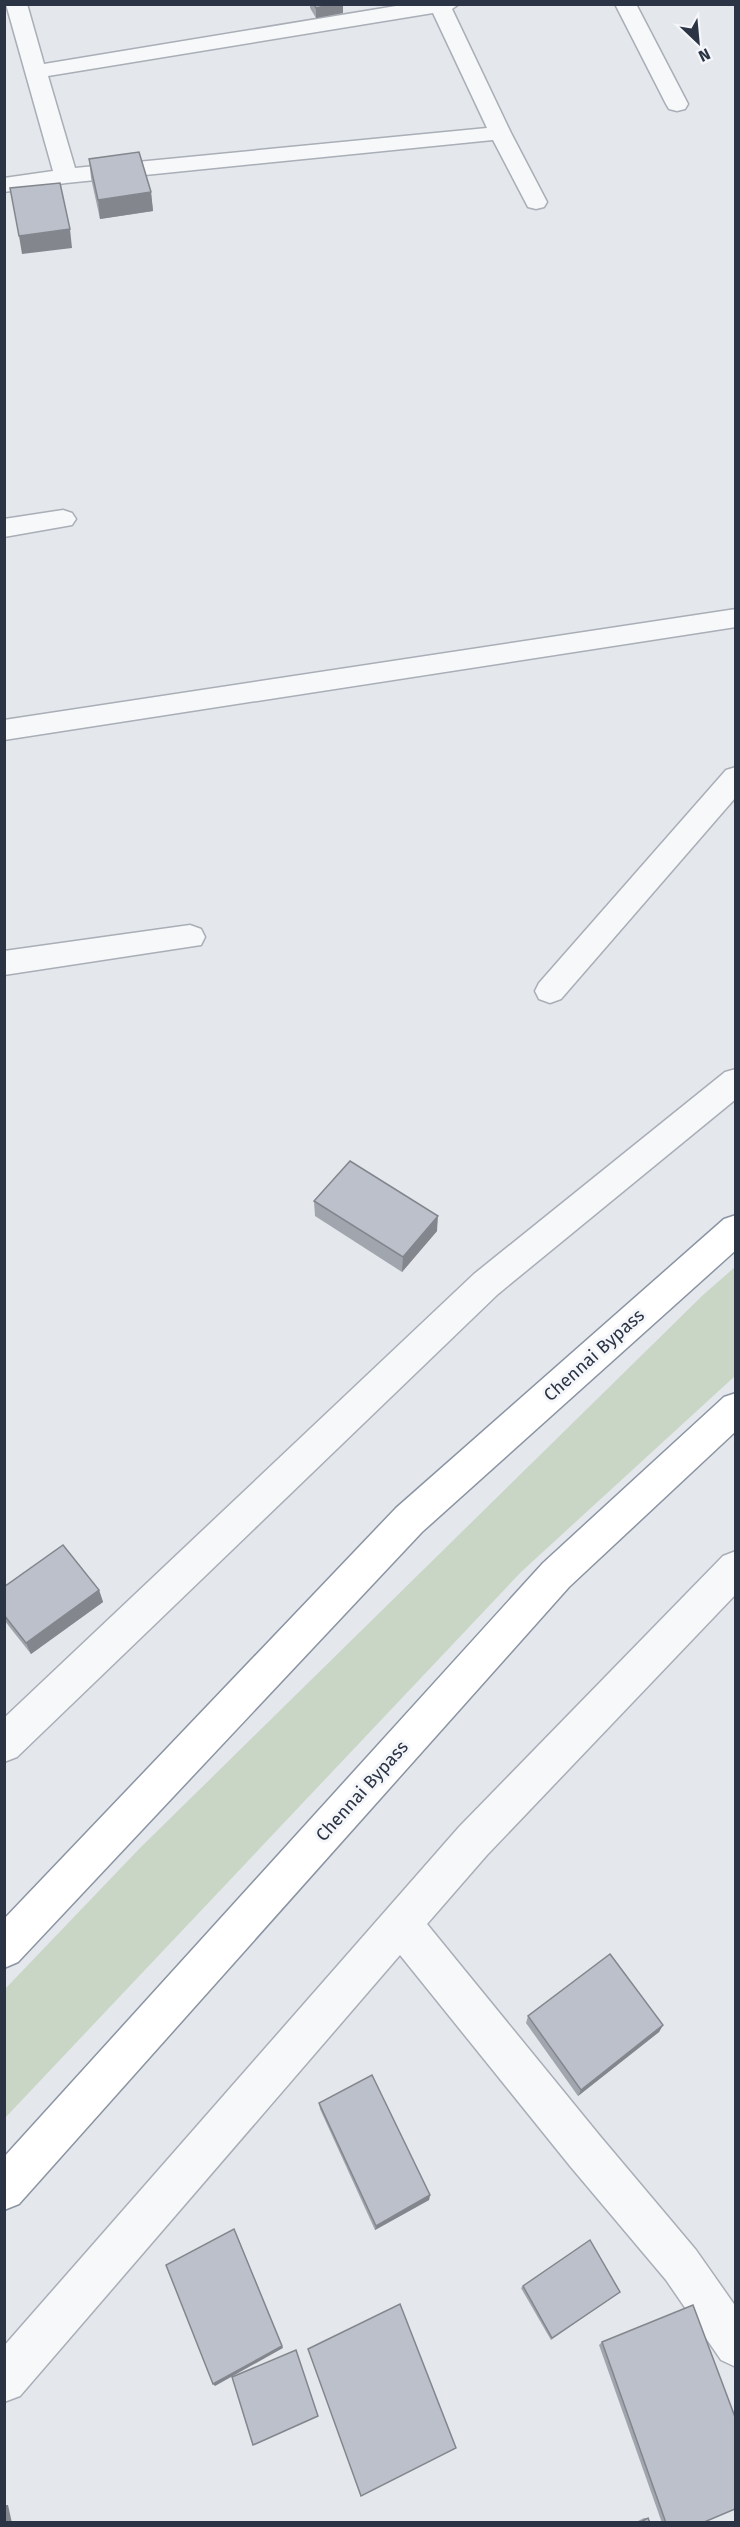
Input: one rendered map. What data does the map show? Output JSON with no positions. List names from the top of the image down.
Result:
{
  "streets": {
    "highway": ["Chennai Bypass"]
  },
  "north": "bottom right"
}
